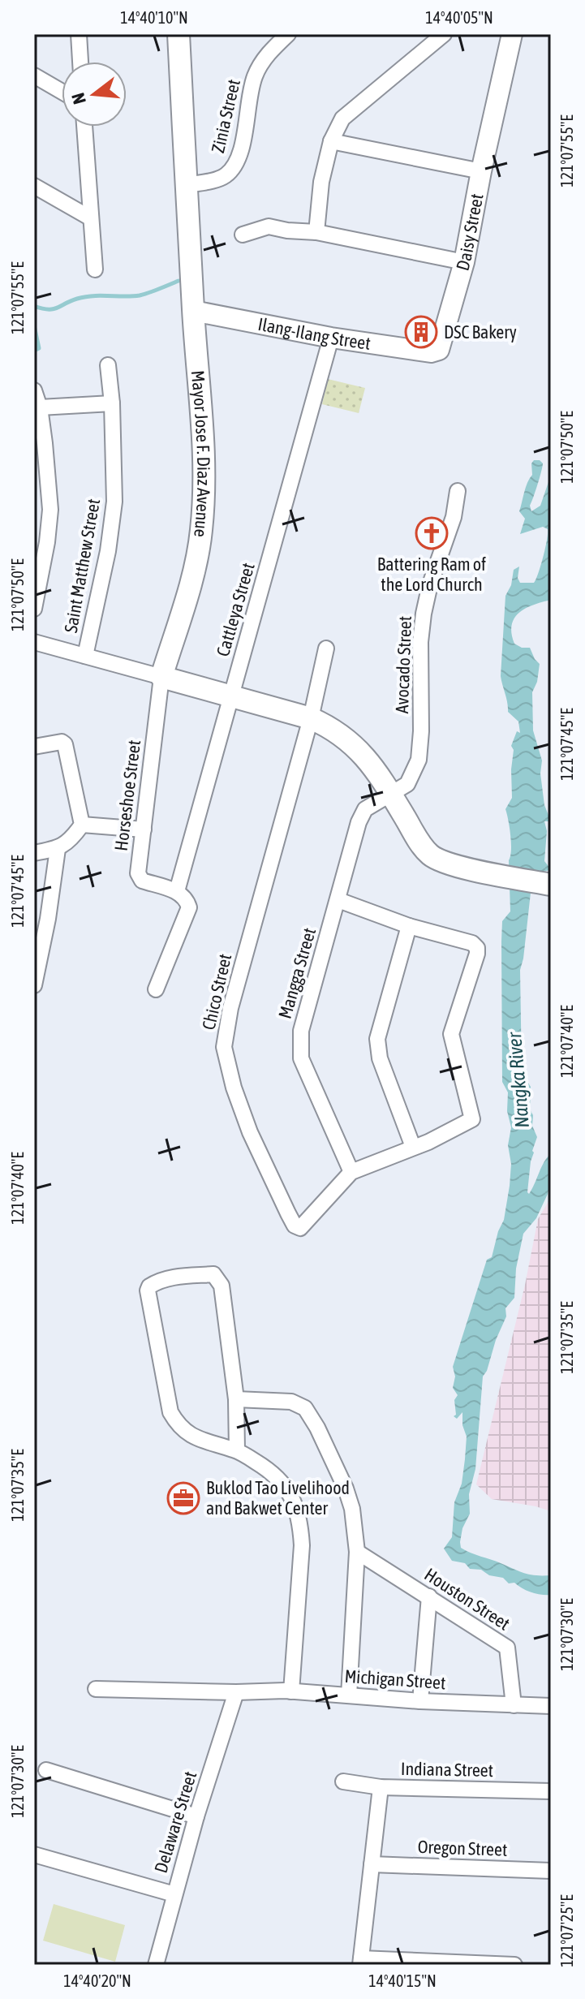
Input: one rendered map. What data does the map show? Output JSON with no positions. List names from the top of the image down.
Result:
{
  "streets": {
    "main road": ["Mayor Jose F. Diaz Avenue"],
    "street": [
      "Zinia Street",
      "Daisy Street",
      "Ilang-Ilang Street",
      "Saint Matthew Street",
      "Cattleya Street",
      "Avocado Street",
      "Horseshoe Street",
      "Mangga Street",
      "Chico Street",
      "Houston Street",
      "Michigan Street",
      "Indiana Street",
      "Delaware Street",
      "Oregon Street"
    ]
  },
  "crossings": [
    ["Zinia Street", "Mayor Jose F. Diaz Avenue"],
    ["Daisy Street", "Ilang-Ilang Street"],
    ["Ilang-Ilang Street", "Mayor Jose F. Diaz Avenue"],
    ["Ilang-Ilang Street", "Cattleya Street"],
    ["Mayor Jose F. Diaz Avenue", "Horseshoe Street"],
    ["Cattleya Street", "Horseshoe Street"],
    ["Avocado Street", "Mangga Street"],
    ["Mangga Street", "Chico Street"],
    ["Houston Street", "Michigan Street"],
    ["Michigan Street", "Delaware Street"]
  ],
  "water": ["Nangka River"],
  "places": {
    "building": ["DSC Bakery"],
    "church": ["Battering Ram of the Lord Church"],
    "office": ["Buklod Tao Livelihood and Bakwet Center"]
  },
  "north": "left",
  "coordinates": [
    "14°40'10\"N",
    "14°40'05\"N",
    "121°07'55\"E",
    "121°07'50\"E",
    "121°07'45\"E",
    "121°07'40\"E",
    "121°07'35\"E",
    "121°07'30\"E",
    "121°07'25\"E",
    "14°40'20\"N",
    "14°40'15\"N"
  ]
}
